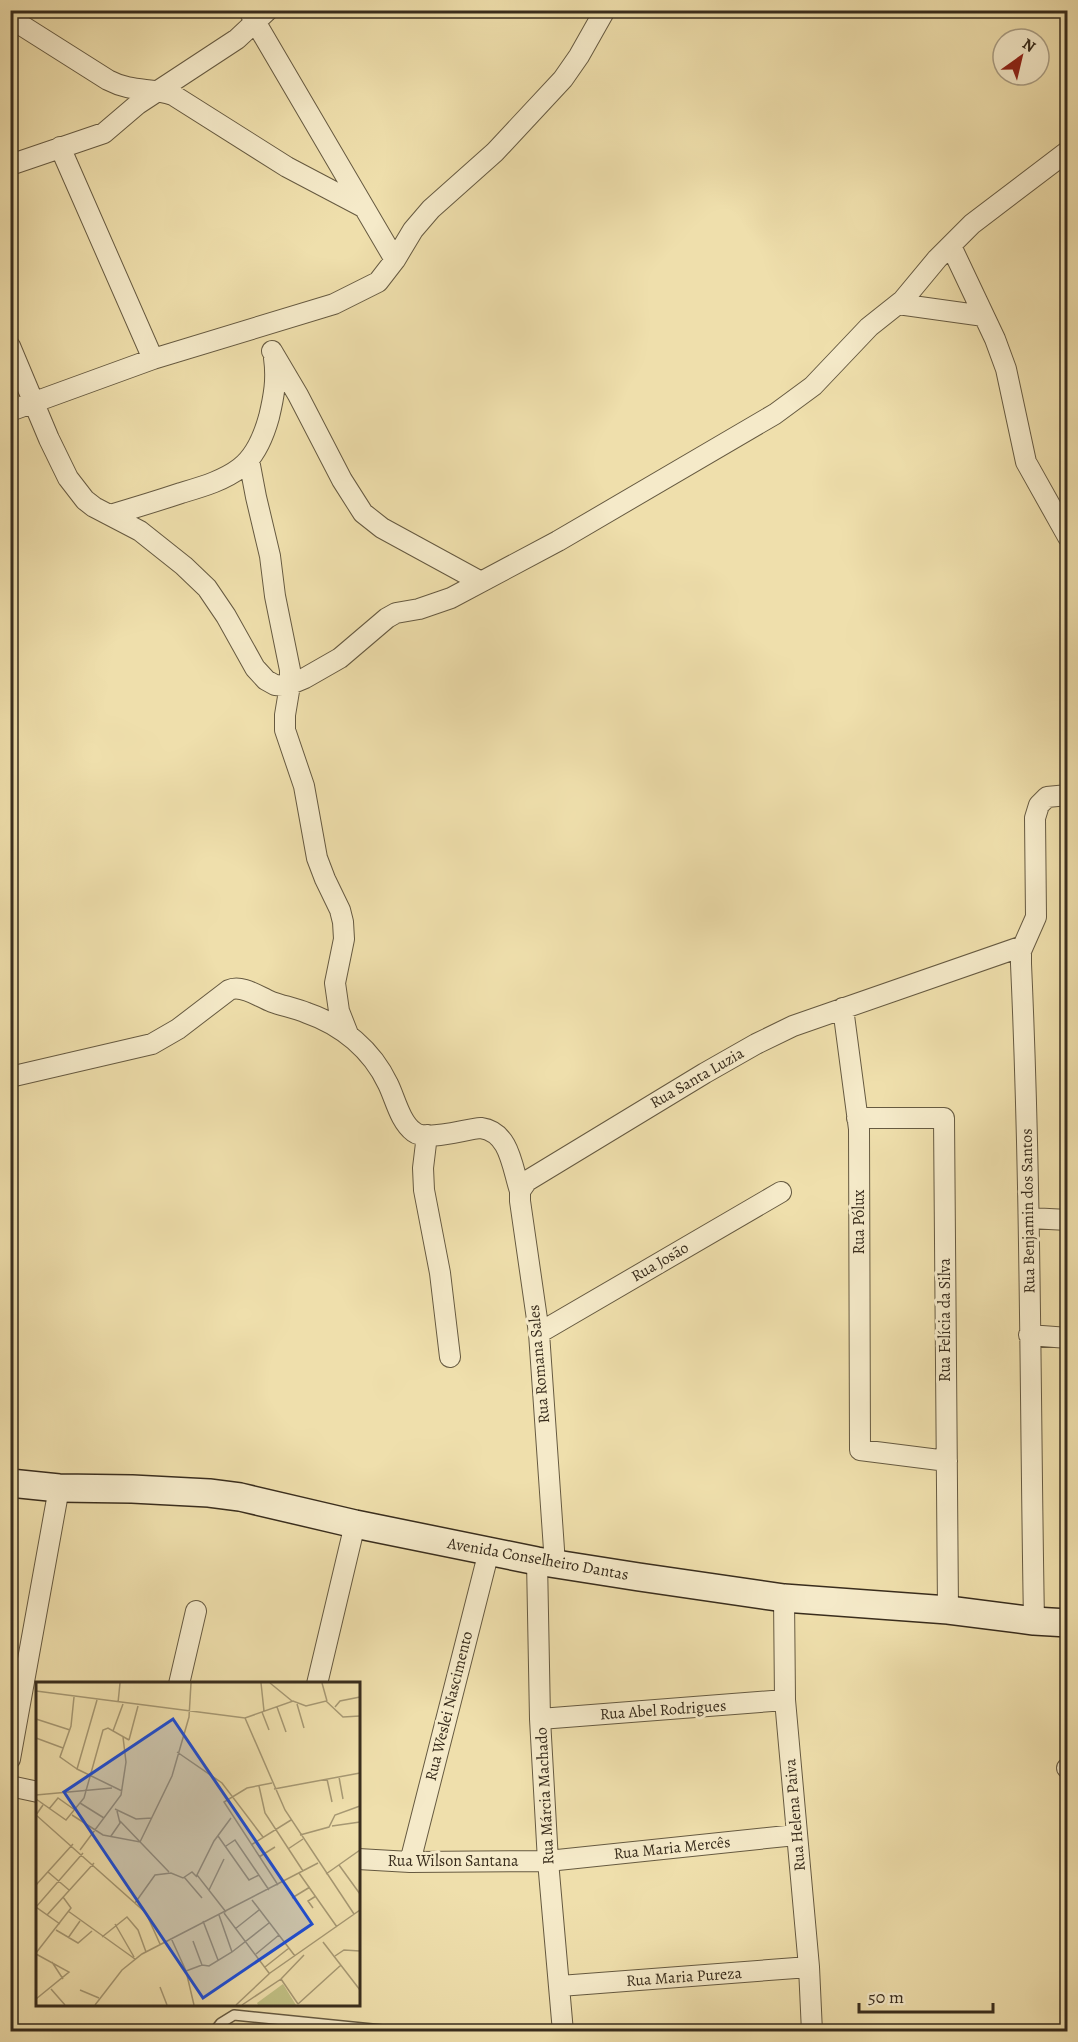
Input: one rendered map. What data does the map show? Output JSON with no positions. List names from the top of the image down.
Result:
{
  "streets": {
    "street": [
      "Rua Santa Luzia",
      "Rua Benjamin dos Santos",
      "Rua Pólux",
      "Rua Josão",
      "Rua Felícia da Silva",
      "Rua Romana Sales",
      "Avenida Conselheiro Dantas",
      "Rua Weslei Nascimento",
      "Rua Abel Rodrigues",
      "Rua Márcia Machado",
      "Rua Helena Paiva",
      "Rua Maria Mercês",
      "Rua Wilson Santana",
      "Rua Maria Pureza"
    ]
  },
  "crossings": [
    ["Rua Santa Luzia", "Rua Benjamin dos Santos"],
    ["Rua Santa Luzia", "Rua Pólux"],
    ["Rua Santa Luzia", "Rua Romana Sales"],
    ["Rua Benjamin dos Santos", "Avenida Conselheiro Dantas"],
    ["Rua Pólux", "Rua Felícia da Silva"],
    ["Rua Josão", "Rua Romana Sales"],
    ["Rua Felícia da Silva", "Avenida Conselheiro Dantas"],
    ["Rua Romana Sales", "Avenida Conselheiro Dantas"],
    ["Rua Romana Sales", "Rua Márcia Machado"],
    ["Avenida Conselheiro Dantas", "Rua Weslei Nascimento"],
    ["Avenida Conselheiro Dantas", "Rua Márcia Machado"],
    ["Avenida Conselheiro Dantas", "Rua Helena Paiva"],
    ["Rua Weslei Nascimento", "Rua Wilson Santana"],
    ["Rua Abel Rodrigues", "Rua Márcia Machado"],
    ["Rua Abel Rodrigues", "Rua Helena Paiva"],
    ["Rua Márcia Machado", "Rua Maria Mercês"],
    ["Rua Márcia Machado", "Rua Wilson Santana"],
    ["Rua Márcia Machado", "Rua Maria Pureza"],
    ["Rua Helena Paiva", "Rua Maria Mercês"],
    ["Rua Helena Paiva", "Rua Maria Pureza"],
    ["Rua Maria Mercês", "Rua Wilson Santana"]
  ],
  "scale_bar": "50 m",
  "north": "top right"
}
